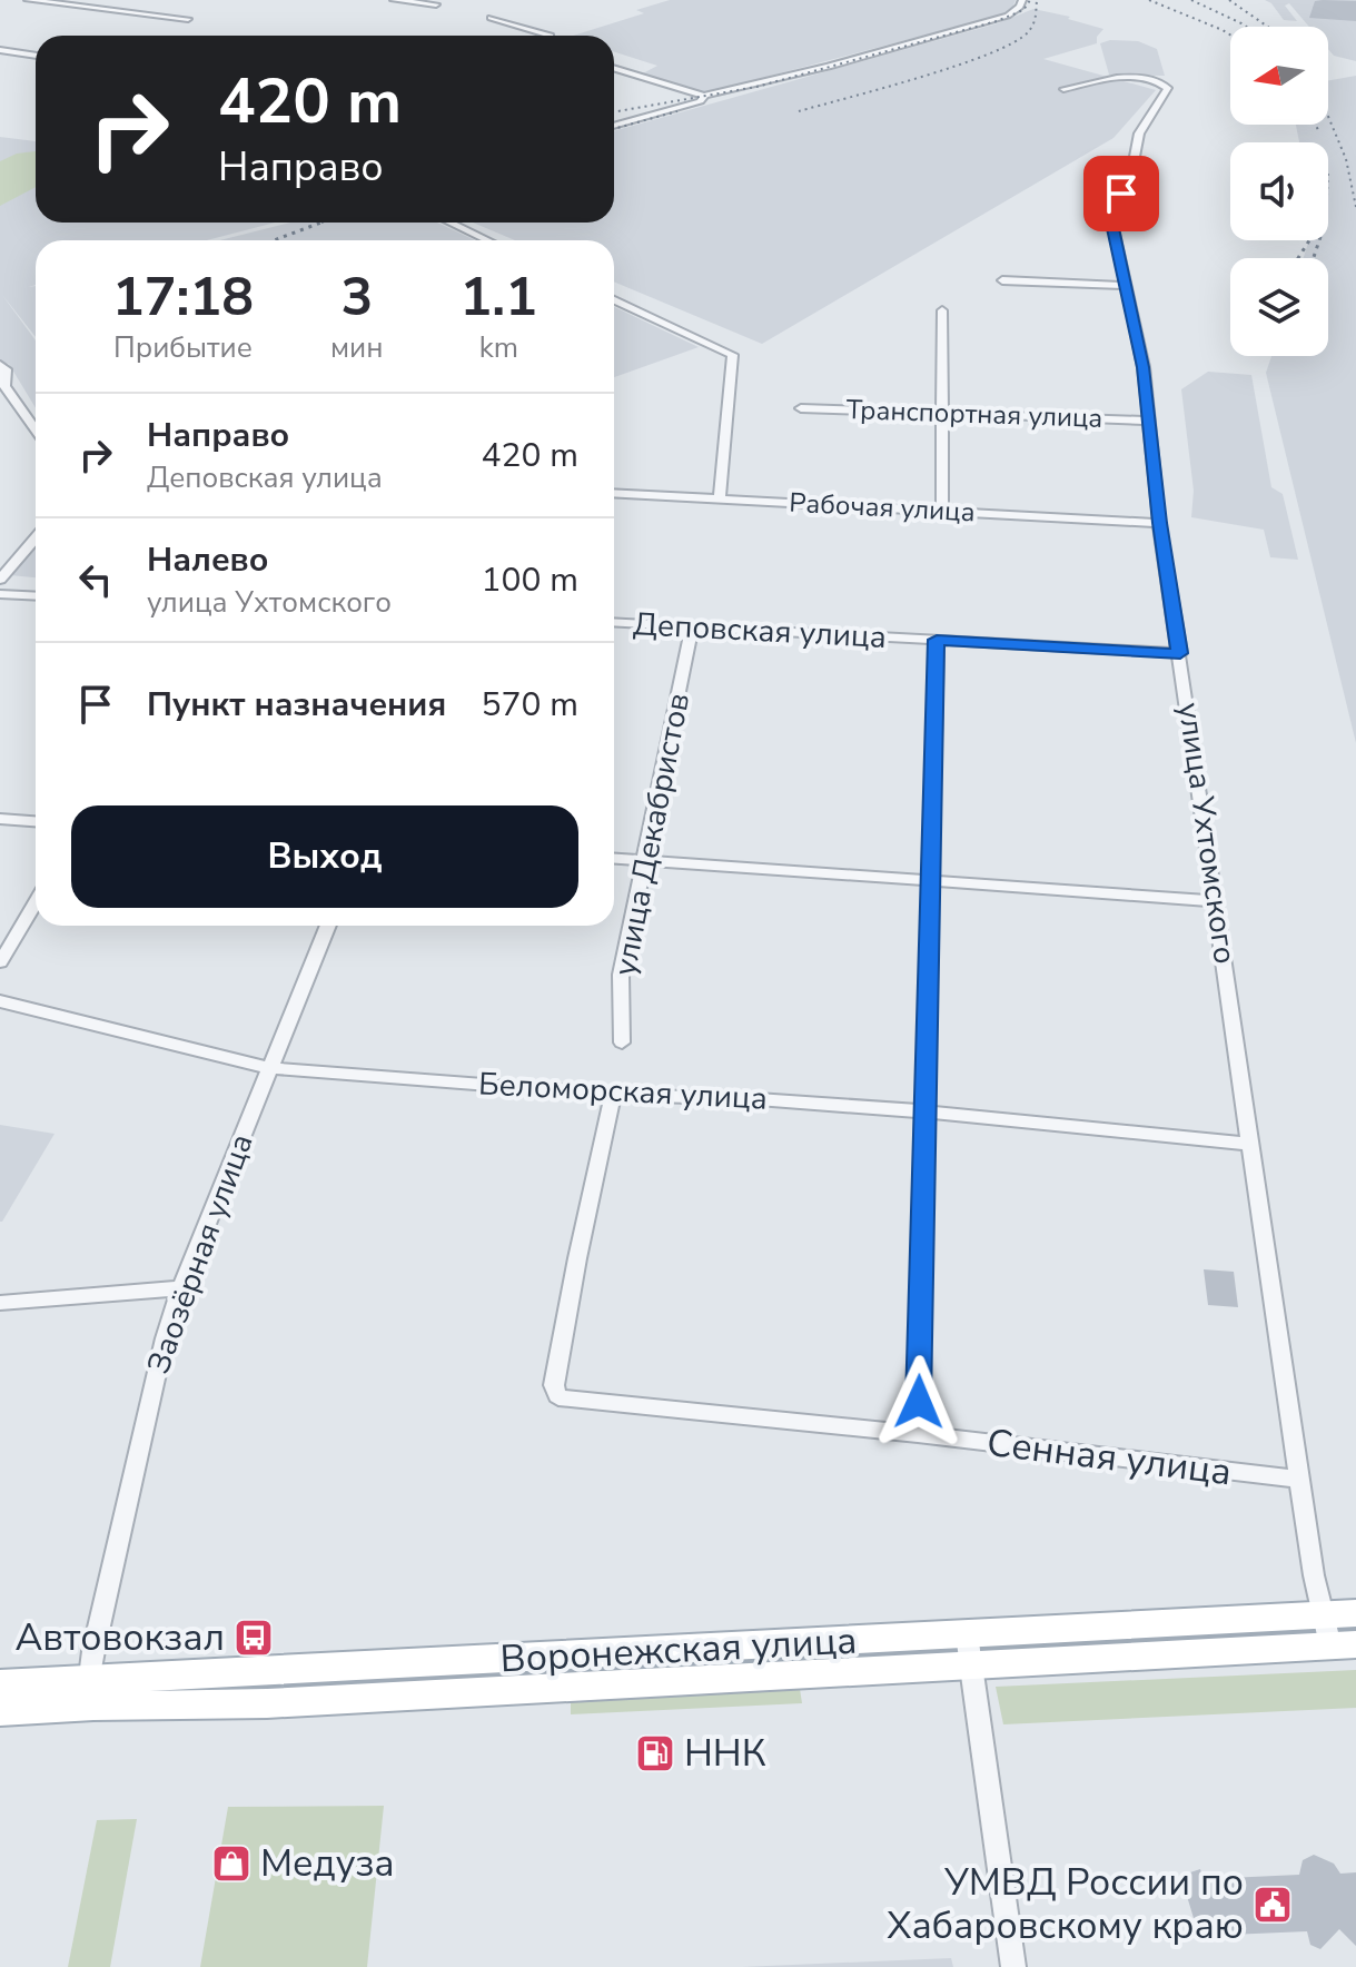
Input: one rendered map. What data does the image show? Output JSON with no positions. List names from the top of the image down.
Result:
{
  "streets": {
    "main road": ["Воронежская улица"],
    "street": [
      "Транспортная улица",
      "Рабочая улица",
      "Деповская улица",
      "улица Ухтомского",
      "улица Декабристов",
      "Беломорская улица",
      "Заозёрная улица",
      "Сенная улица"
    ]
  },
  "crossings": [
    ["Транспортная улица", "улица Ухтомского"],
    ["Рабочая улица", "улица Ухтомского"],
    ["Деповская улица", "улица Ухтомского"],
    ["Деповская улица", "улица Декабристов"],
    ["улица Ухтомского", "Беломорская улица"],
    ["улица Ухтомского", "Сенная улица"],
    ["улица Ухтомского", "Воронежская улица"],
    ["Беломорская улица", "Заозёрная улица"],
    ["Беломорская улица", "Сенная улица"],
    ["Заозёрная улица", "Воронежская улица"]
  ],
  "places": {
    "bus stop": ["Автовокзал"],
    "fuel station": ["ННК"],
    "shop": ["Медуза"],
    "public building": ["УМВД России по Хабаровскому краю"]
  },
  "north": "left",
  "page": {
    "turn": ["420 m", "Направо"],
    "eta": [
      "17:18",
      "Прибытие",
      "3",
      "мин",
      "1.1",
      "km"
    ],
    "list": [
      {
        "name": "Направо",
        "note": "Деповская улица",
        "value": "420 m"
      },
      {
        "name": "Налево",
        "note": "улица Ухтомского",
        "value": "100 m"
      },
      {
        "name": "Пункт назначения",
        "value": "570 m"
      }
    ],
    "buttons": "Выход"
  }
}
